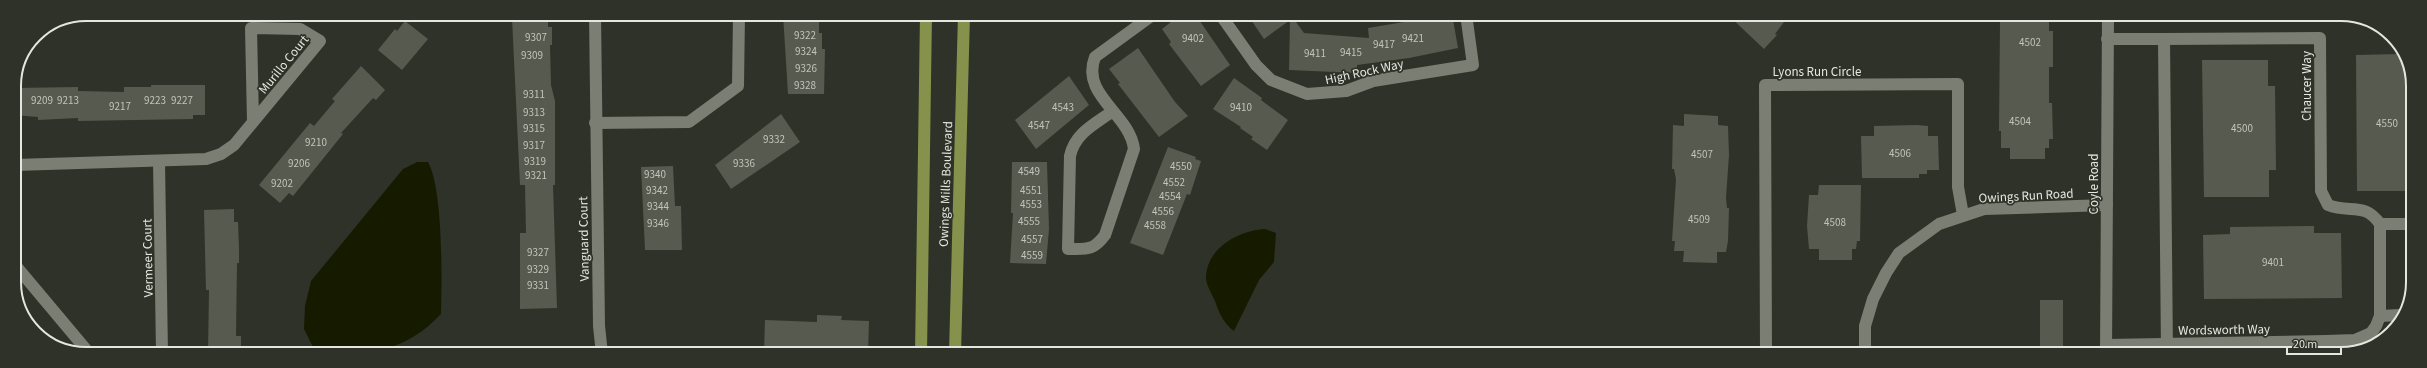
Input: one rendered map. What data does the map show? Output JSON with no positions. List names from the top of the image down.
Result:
{
  "streets": {
    "main road": ["Owings Mills Boulevard"],
    "street": [
      "Murillo Court",
      "High Rock Way",
      "Lyons Run Circle",
      "Chaucer Way",
      "Coyle Road",
      "Owings Run Road",
      "Vanguard Court",
      "Vermeer Court",
      "Wordsworth Way"
    ]
  },
  "crossings": [
    ["Murillo Court", "Vermeer Court"],
    ["Lyons Run Circle", "Owings Run Road"],
    ["Chaucer Way", "Coyle Road"],
    ["Chaucer Way", "Wordsworth Way"],
    ["Coyle Road", "Owings Run Road"]
  ],
  "house_numbers": [
    "9322",
    "9307",
    "9402",
    "9421",
    "4502",
    "9417",
    "9324",
    "9415",
    "9411",
    "9309",
    "9326",
    "9328",
    "9311",
    "9209",
    "9213",
    "9223",
    "9227",
    "9217",
    "4543",
    "9410",
    "9313",
    "4504",
    "4550",
    "4547",
    "9315",
    "4500",
    "9332",
    "9210",
    "9317",
    "4506",
    "4507",
    "9319",
    "9206",
    "9336",
    "4550",
    "4549",
    "9340",
    "9321",
    "4552",
    "9202",
    "9342",
    "4551",
    "4554",
    "4553",
    "9344",
    "4556",
    "4509",
    "4555",
    "4508",
    "9346",
    "4558",
    "4557",
    "9327",
    "4559",
    "9401",
    "9329",
    "9331"
  ],
  "scale_bar": "20 m"
}
